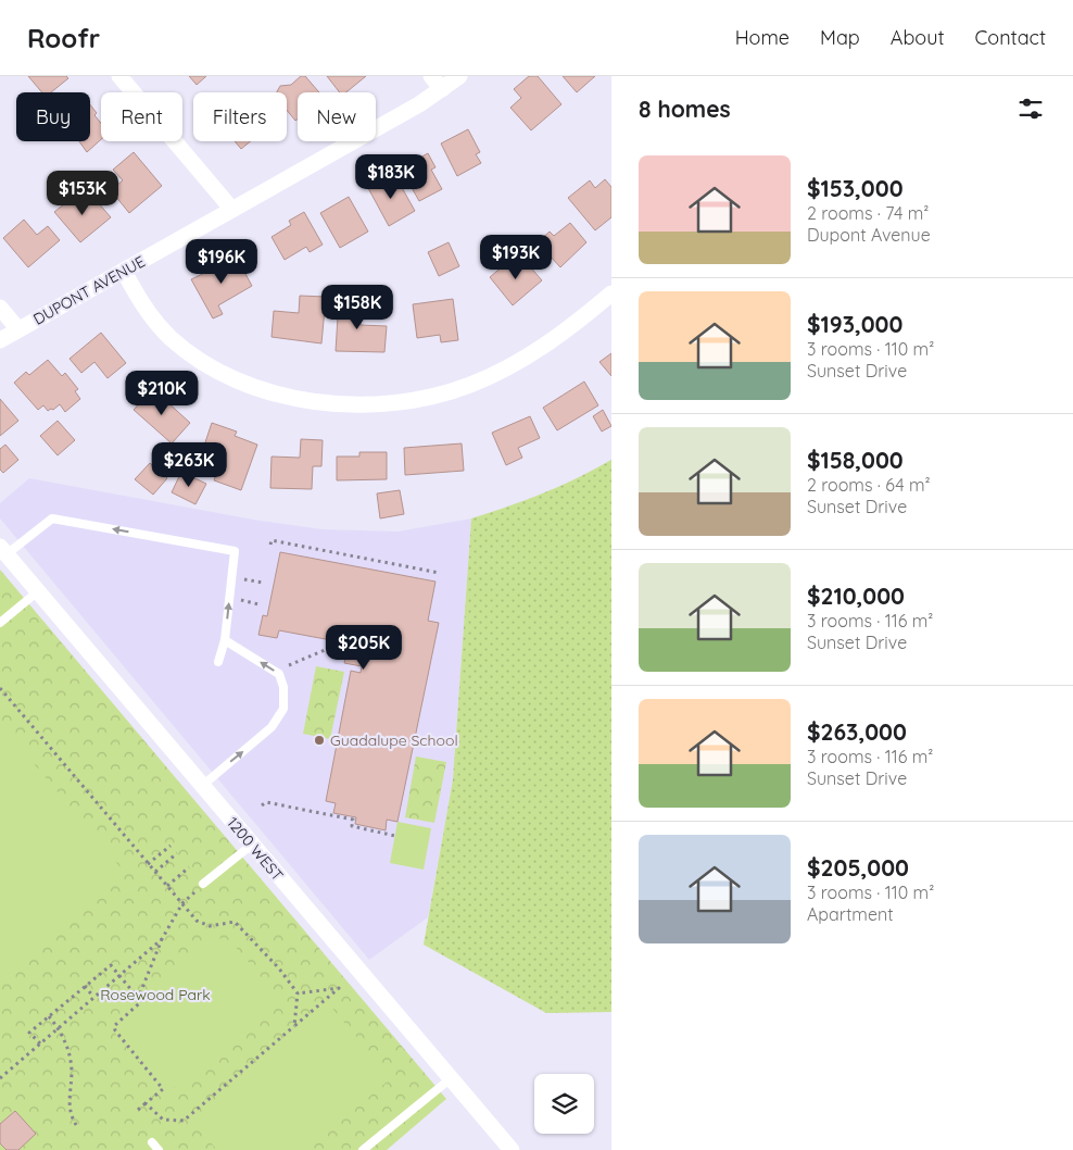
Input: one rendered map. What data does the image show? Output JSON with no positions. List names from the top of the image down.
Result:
{
  "streets": {
    "street": ["DUPONT AVENUE", "1200 WEST"]
  },
  "parks": ["Rosewood Park"],
  "places": ["Guadalupe School"],
  "page": {
    "header": "Roofr",
    "nav": [
      "Home",
      "Map",
      "About",
      "Contact"
    ],
    "heading": "8 homes",
    "chip": [
      "Buy",
      "Rent",
      "Filters",
      "New"
    ],
    "list": [
      {
        "name": "$153,000",
        "note": "2 rooms · 74 m² · Dupont Avenue"
      },
      {
        "name": "$193,000",
        "note": "3 rooms · 110 m² · Sunset Drive"
      },
      {
        "name": "$158,000",
        "note": "2 rooms · 64 m² · Sunset Drive"
      },
      {
        "name": "$210,000",
        "note": "3 rooms · 116 m² · Sunset Drive"
      },
      {
        "name": "$263,000",
        "note": "3 rooms · 116 m² · Sunset Drive"
      },
      {
        "name": "$205,000",
        "note": "3 rooms · 110 m² · Apartment"
      }
    ],
    "price": [
      "$183K",
      "$153K",
      "$193K",
      "$196K",
      "$158K",
      "$210K",
      "$263K",
      "$205K"
    ]
  }
}
